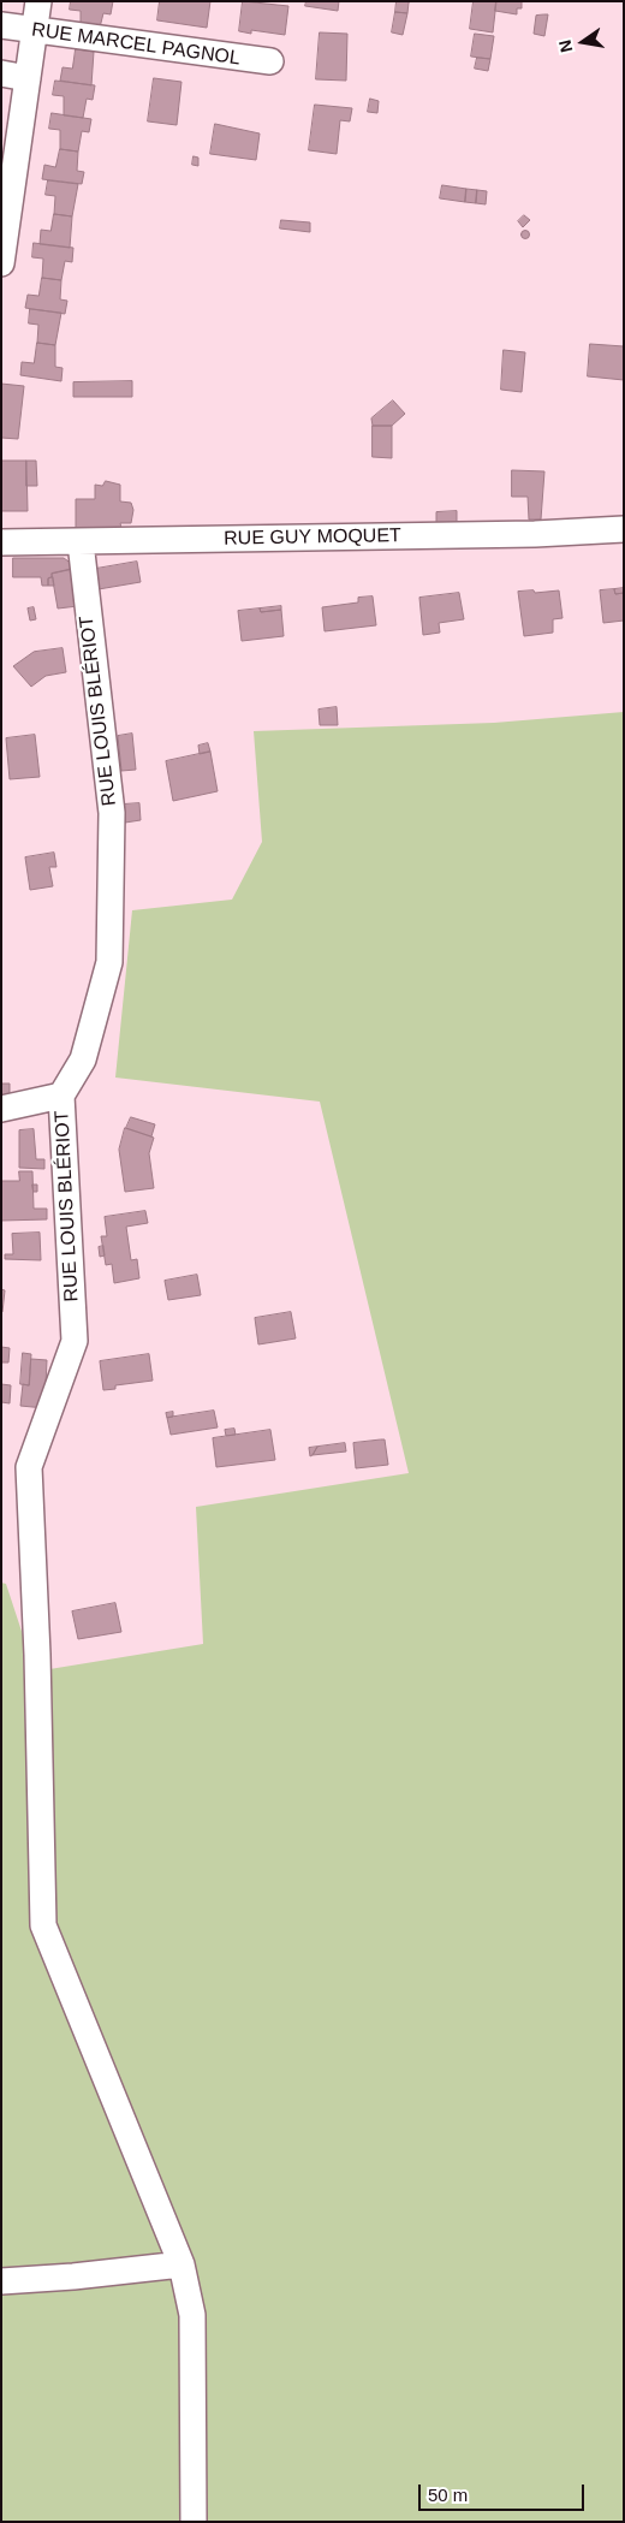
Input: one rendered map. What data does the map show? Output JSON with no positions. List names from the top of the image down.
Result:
{
  "streets": {
    "street": ["RUE MARCEL PAGNOL", "RUE GUY MOQUET", "RUE LOUIS BLÉRIOT"]
  },
  "crossings": [
    ["RUE GUY MOQUET", "RUE LOUIS BLÉRIOT"]
  ],
  "scale_bar": "50 m",
  "north": "left"
}
